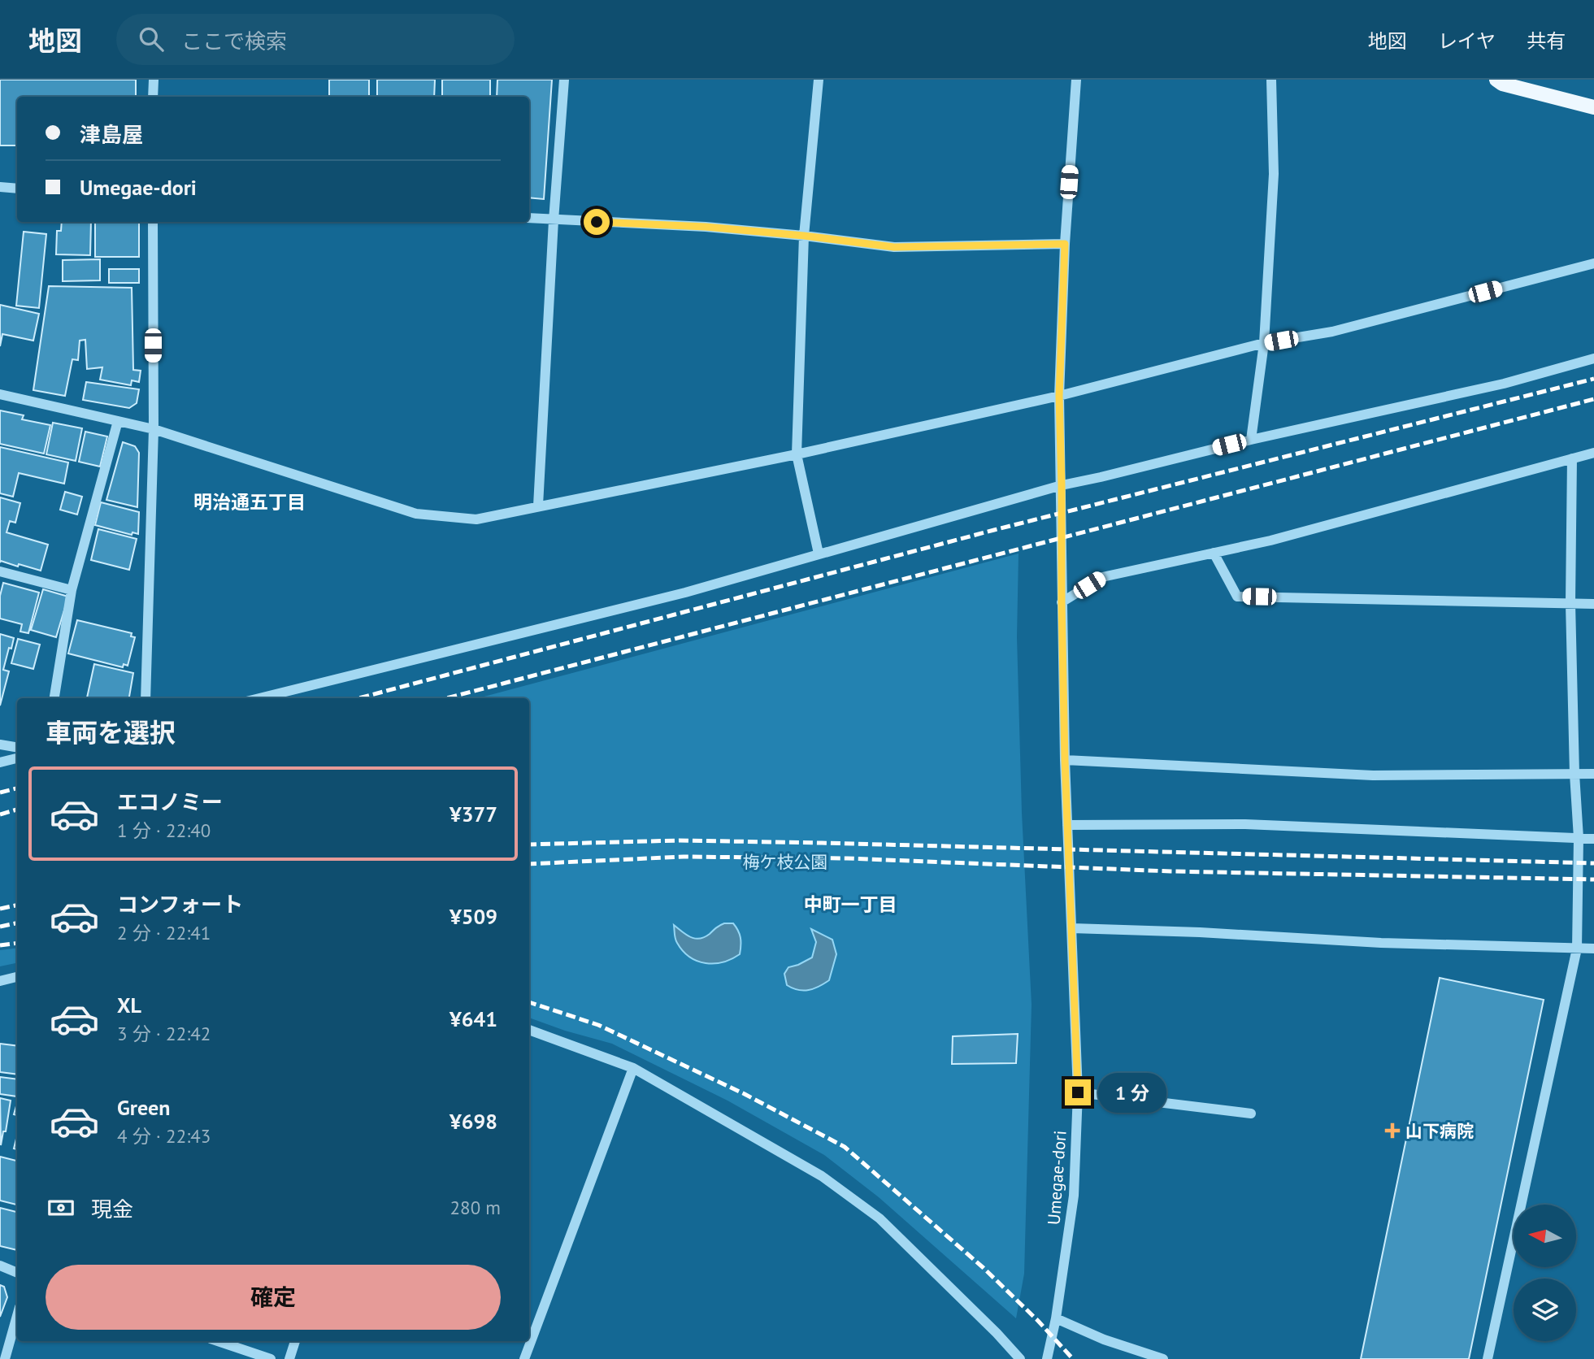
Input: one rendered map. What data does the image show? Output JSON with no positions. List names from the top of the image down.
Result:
{
  "streets": {
    "street": ["Umegae-dori"]
  },
  "districts": ["明治通五丁目", "中町一丁目"],
  "parks": ["梅ケ枝公園"],
  "places": {
    "health": ["山下病院"]
  },
  "north": "left",
  "page": {
    "header": "地図",
    "search": "ここで検索",
    "nav": ["地図", "レイヤ", "共有"],
    "banner": ["津島屋", "Umegae-dori"],
    "heading": "車両を選択",
    "list": [
      {
        "name": "エコノミー",
        "note": "1 分 · 22:40",
        "value": "¥377"
      },
      {
        "name": "コンフォート",
        "note": "2 分 · 22:41",
        "value": "¥509"
      },
      {
        "name": "XL",
        "note": "3 分 · 22:42",
        "value": "¥641"
      },
      {
        "name": "Green",
        "note": "4 分 · 22:43",
        "value": "¥698"
      }
    ],
    "bubble": "1 分",
    "pay": ["現金", "280 m"],
    "buttons": "確定"
  }
}
